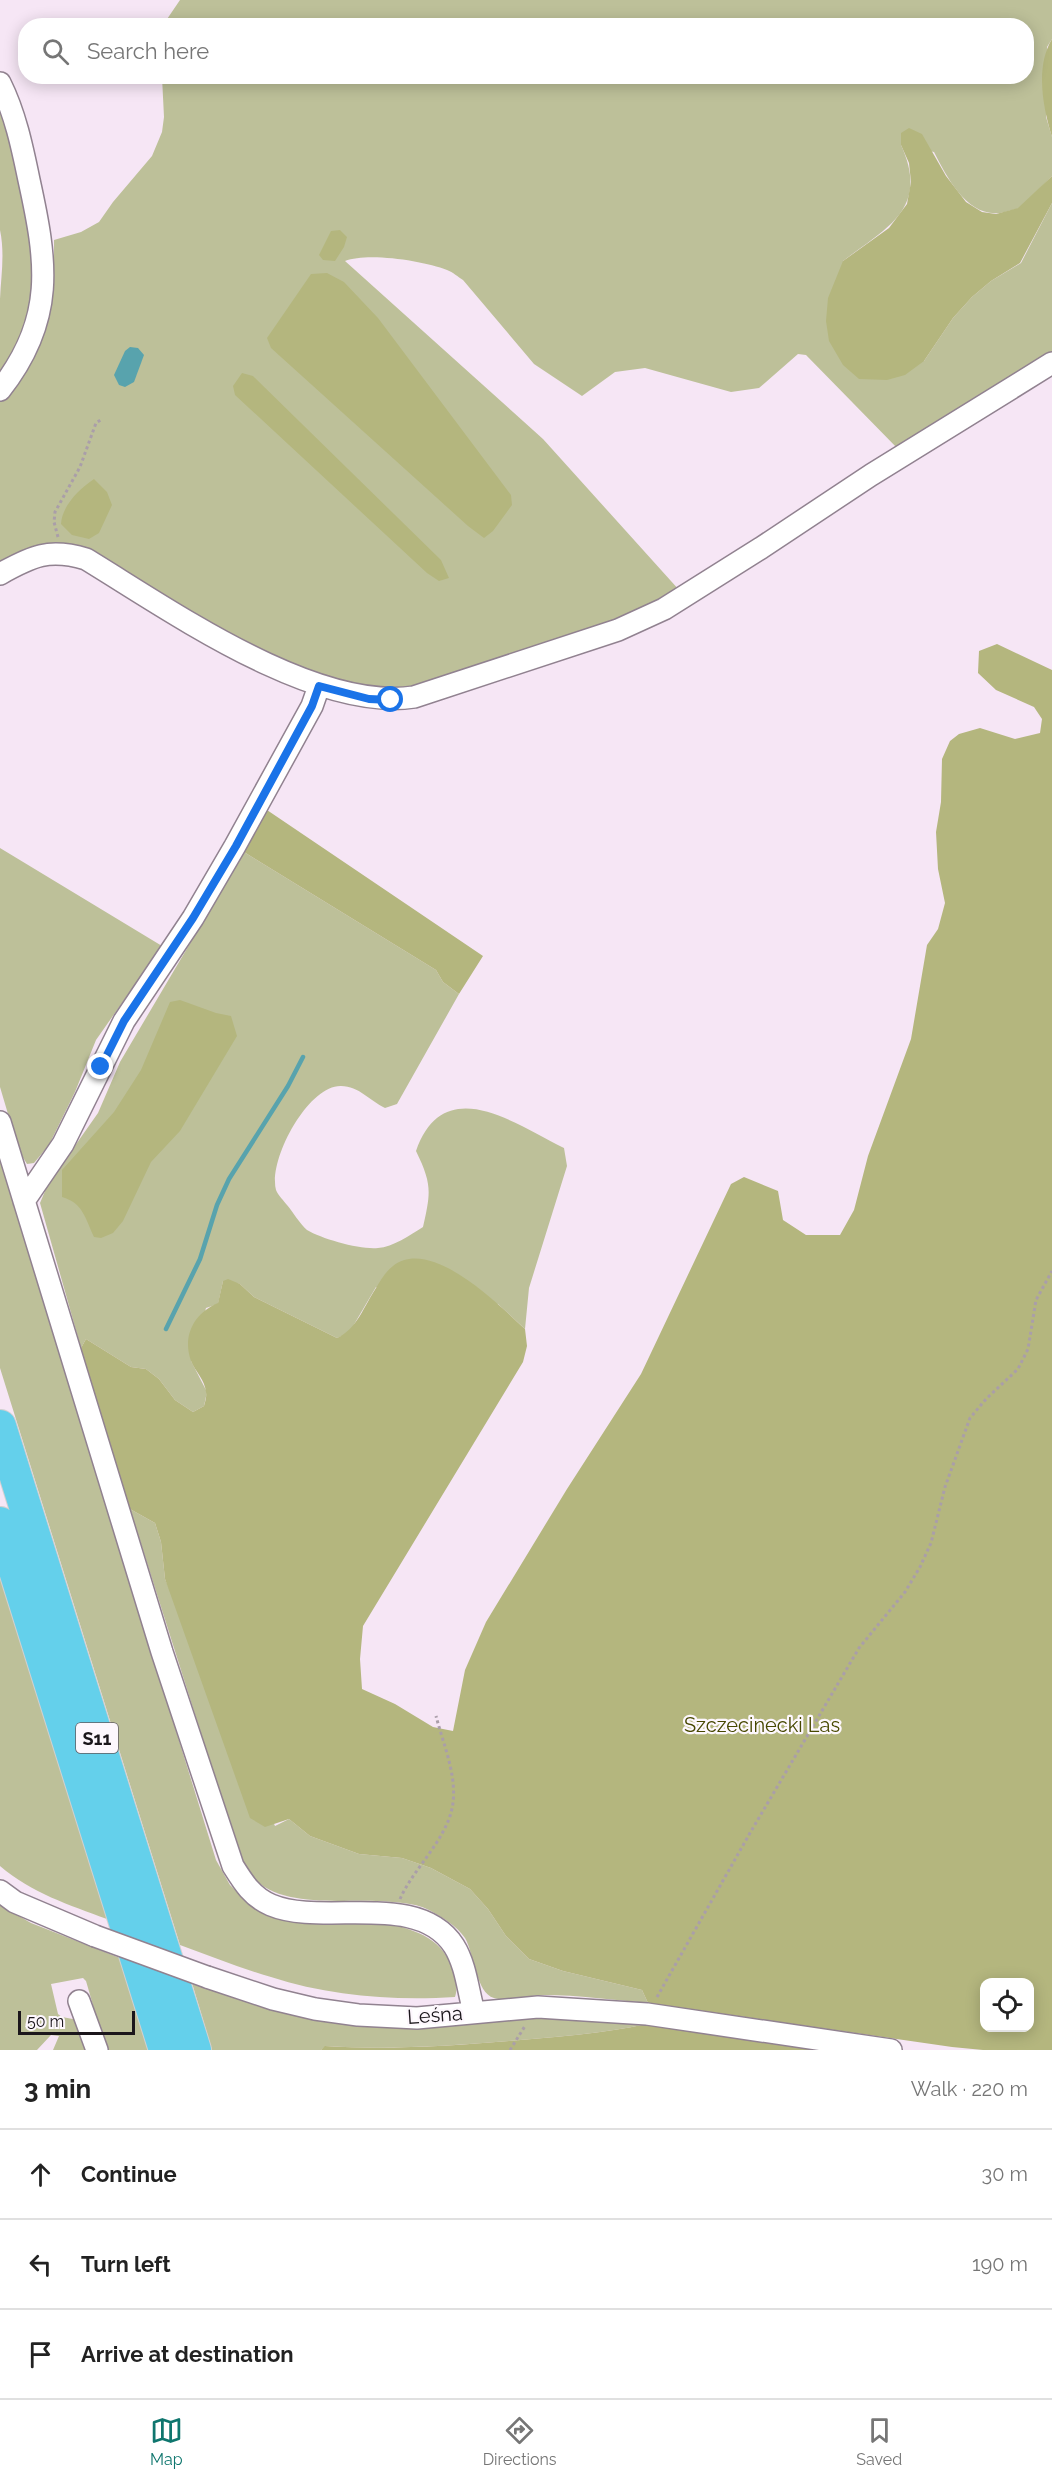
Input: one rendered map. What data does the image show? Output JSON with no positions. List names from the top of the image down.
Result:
{
  "streets": {
    "highway": ["S11"],
    "street": ["Leśna"]
  },
  "parks": ["Szczecinecki Las"],
  "scale_bar": "50 m",
  "page": {
    "search": "Search here",
    "scale": "50 m",
    "heading": ["3 min", "Walk · 220 m"],
    "list": [
      ["Continue", "30 m"],
      ["Turn left", "190 m"],
      "Arrive at destination"
    ],
    "nav": ["Map", "Directions", "Saved"]
  }
}
